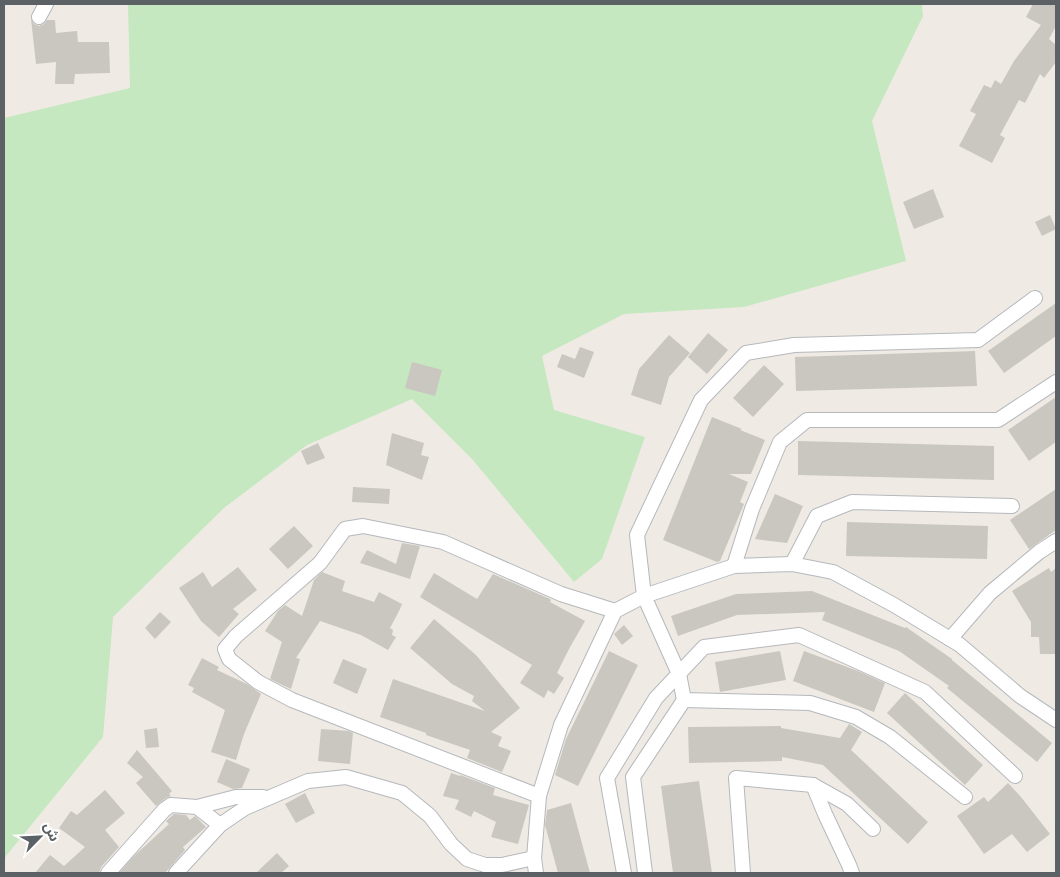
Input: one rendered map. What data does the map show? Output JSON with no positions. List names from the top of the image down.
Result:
{
  "north": "top right"
}
